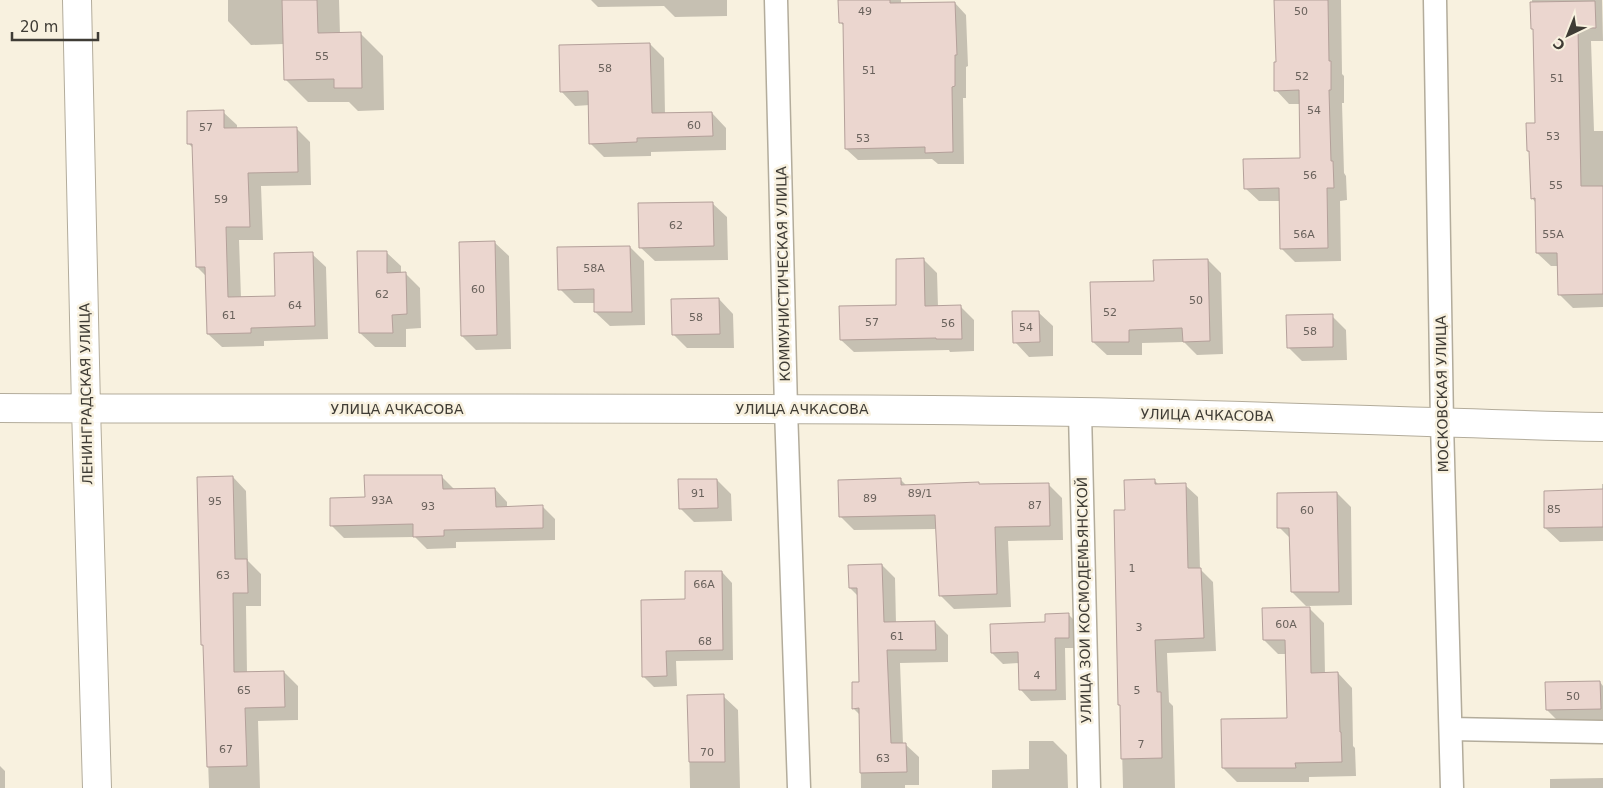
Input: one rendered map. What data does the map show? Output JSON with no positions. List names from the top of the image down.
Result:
{
  "streets": {
    "street": [
      "КОММУНИСТИЧЕСКАЯ УЛИЦА",
      "ЛЕНИНГРАДСКАЯ УЛИЦА",
      "МОСКОВСКАЯ УЛИЦА",
      "УЛИЦА АЧКАСОВА",
      "УЛИЦА ЗОИ КОСМОДЕМЬЯНСКОЙ"
    ]
  },
  "crossings": [
    ["КОММУНИСТИЧЕСКАЯ УЛИЦА", "УЛИЦА АЧКАСОВА"],
    ["ЛЕНИНГРАДСКАЯ УЛИЦА", "УЛИЦА АЧКАСОВА"],
    ["МОСКОВСКАЯ УЛИЦА", "УЛИЦА АЧКАСОВА"],
    ["УЛИЦА АЧКАСОВА", "УЛИЦА ЗОИ КОСМОДЕМЬЯНСКОЙ"]
  ],
  "house_numbers": [
    "49",
    "50",
    "55",
    "58",
    "51",
    "52",
    "51",
    "54",
    "60",
    "57",
    "53",
    "53",
    "56",
    "55",
    "59",
    "62",
    "56А",
    "55А",
    "58А",
    "60",
    "62",
    "50",
    "64",
    "52",
    "61",
    "58",
    "57",
    "56",
    "54",
    "58",
    "91",
    "89/1",
    "89",
    "93А",
    "95",
    "87",
    "93",
    "85",
    "60",
    "1",
    "63",
    "66А",
    "60А",
    "3",
    "61",
    "68",
    "4",
    "65",
    "5",
    "50",
    "7",
    "67",
    "70",
    "63"
  ],
  "scale_bar": "20 m",
  "north": "bottom left"
}
